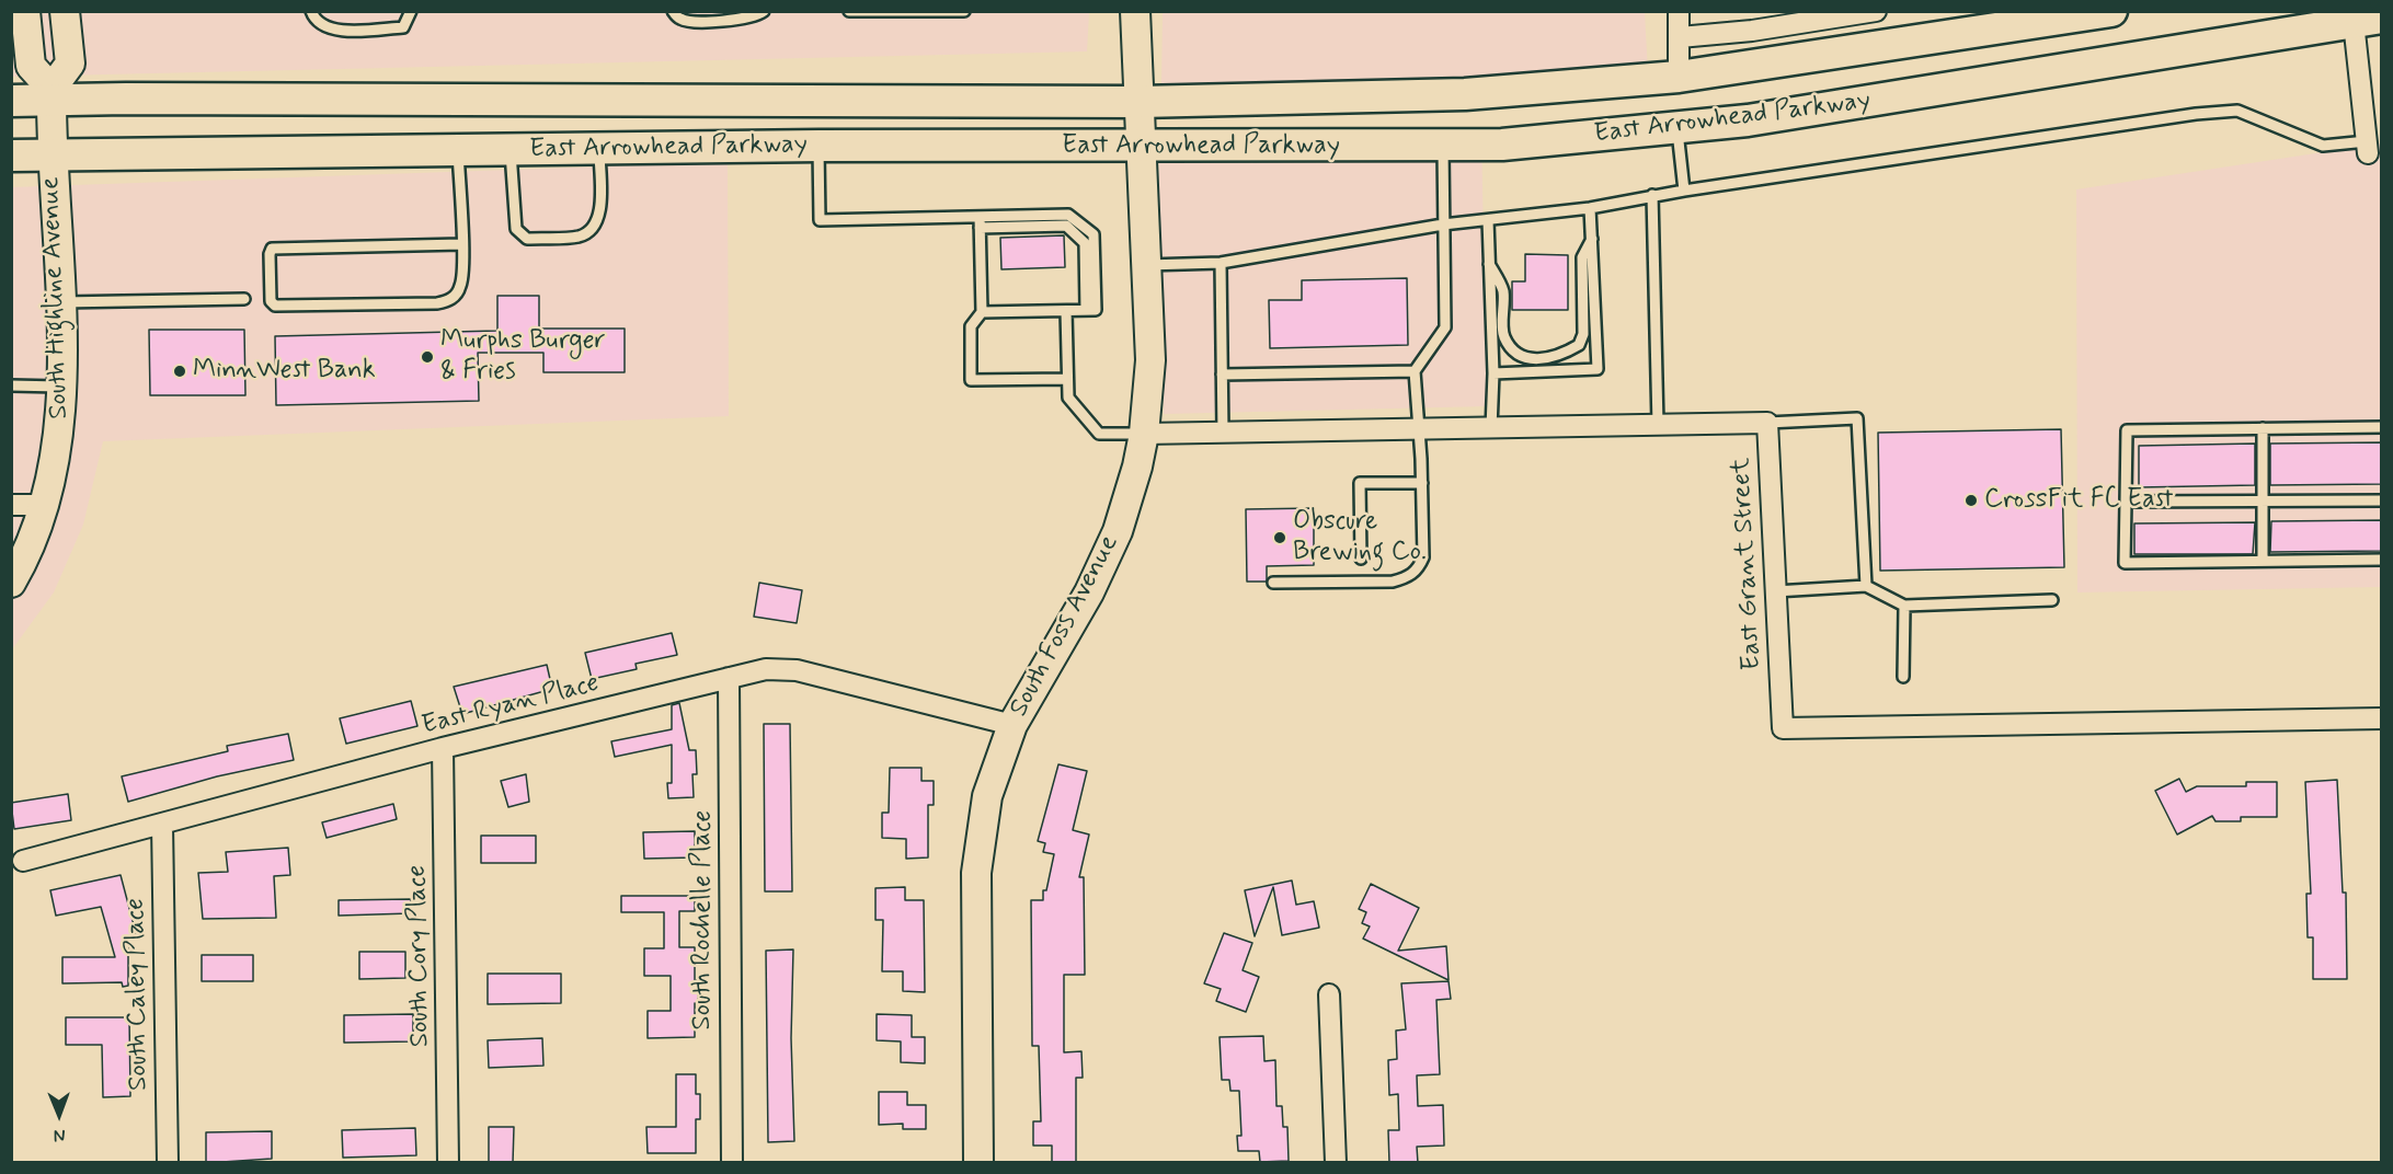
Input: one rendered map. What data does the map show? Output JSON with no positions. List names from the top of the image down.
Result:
{
  "streets": {
    "main road": ["East Arrowhead Parkway"],
    "street": [
      "South Highline Avenue",
      "East Grant Street",
      "South Foss Avenue",
      "East Ryan Place",
      "South Rochelle Place",
      "South Cory Place",
      "South Caley Place"
    ]
  },
  "crossings": [
    ["East Arrowhead Parkway", "South Highline Avenue"],
    ["East Arrowhead Parkway", "South Foss Avenue"],
    ["East Grant Street", "South Foss Avenue"],
    ["South Foss Avenue", "East Ryan Place"],
    ["East Ryan Place", "South Rochelle Place"],
    ["East Ryan Place", "South Cory Place"],
    ["East Ryan Place", "South Caley Place"]
  ],
  "places": [
    "Murphs Burger & Fries",
    "MinnWest Bank",
    "CrossFit FC East",
    "Obscure Brewing Co."
  ],
  "north": "bottom"
}
